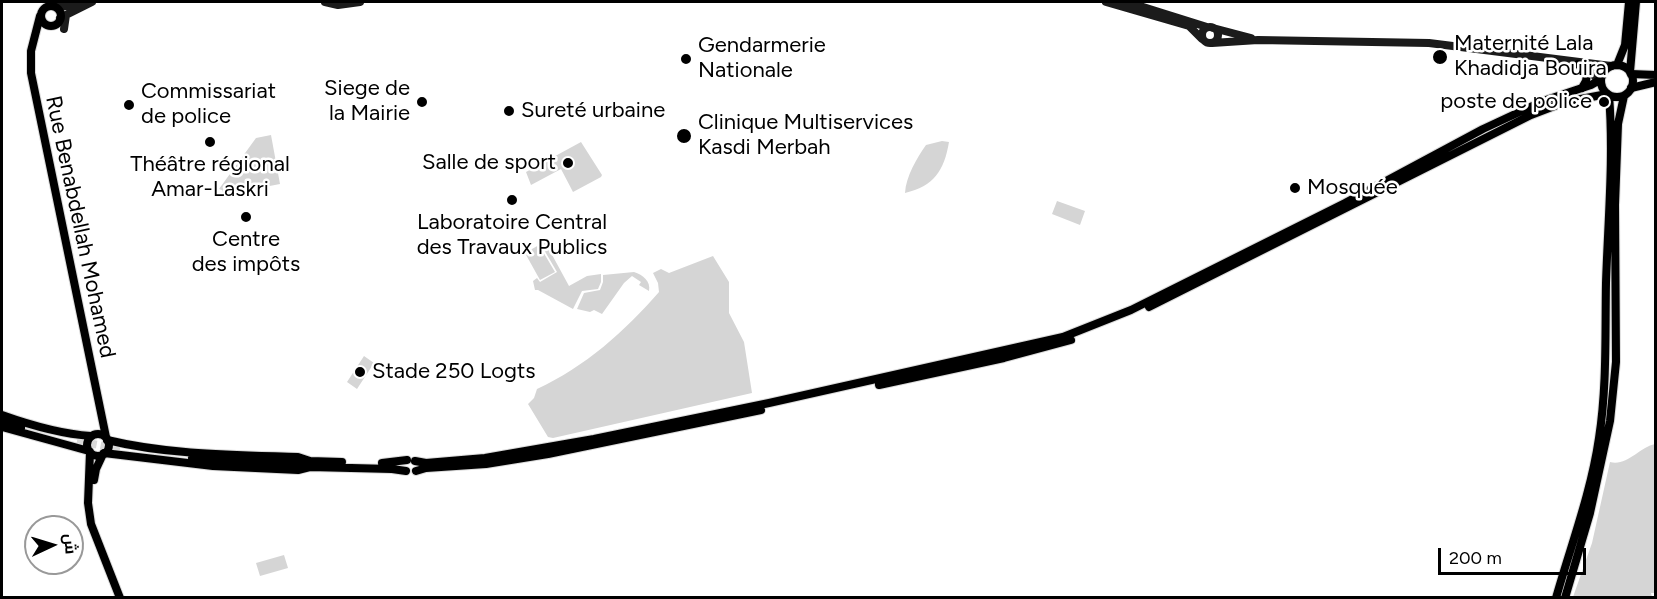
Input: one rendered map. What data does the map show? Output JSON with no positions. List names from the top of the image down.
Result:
{
  "streets": {
    "main road": ["Rue Benabdellah Mohamed"]
  },
  "places": [
    "Maternité Lala Khadidja Bouira",
    "Gendarmerie Nationale",
    "Siege de la Mairie",
    "poste de police",
    "Commissariat de police",
    "Sureté urbaine",
    "Clinique Multiservices Kasdi Merbah",
    "Théâtre régional Amar-Laskri",
    "Salle de sport",
    "Mosquée",
    "Laboratoire Central des Travaux Publics",
    "Centre des impôts",
    "Stade 250 Logts"
  ],
  "scale_bar": "200 m",
  "north": "right"
}
